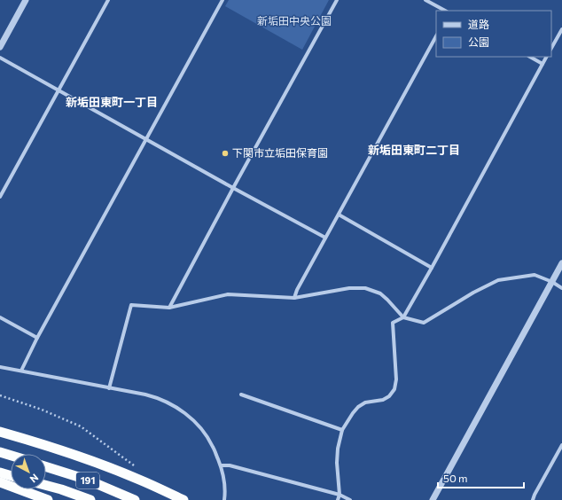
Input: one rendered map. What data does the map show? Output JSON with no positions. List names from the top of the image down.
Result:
{
  "streets": {
    "highway": ["191"]
  },
  "districts": ["新垢田東町一丁目", "新垢田東町二丁目"],
  "parks": ["新垢田中央公園"],
  "places": ["下関市立垢田保育園"],
  "legend": ["道路", "公園"],
  "scale_bar": "50 m",
  "north": "bottom right"
}
